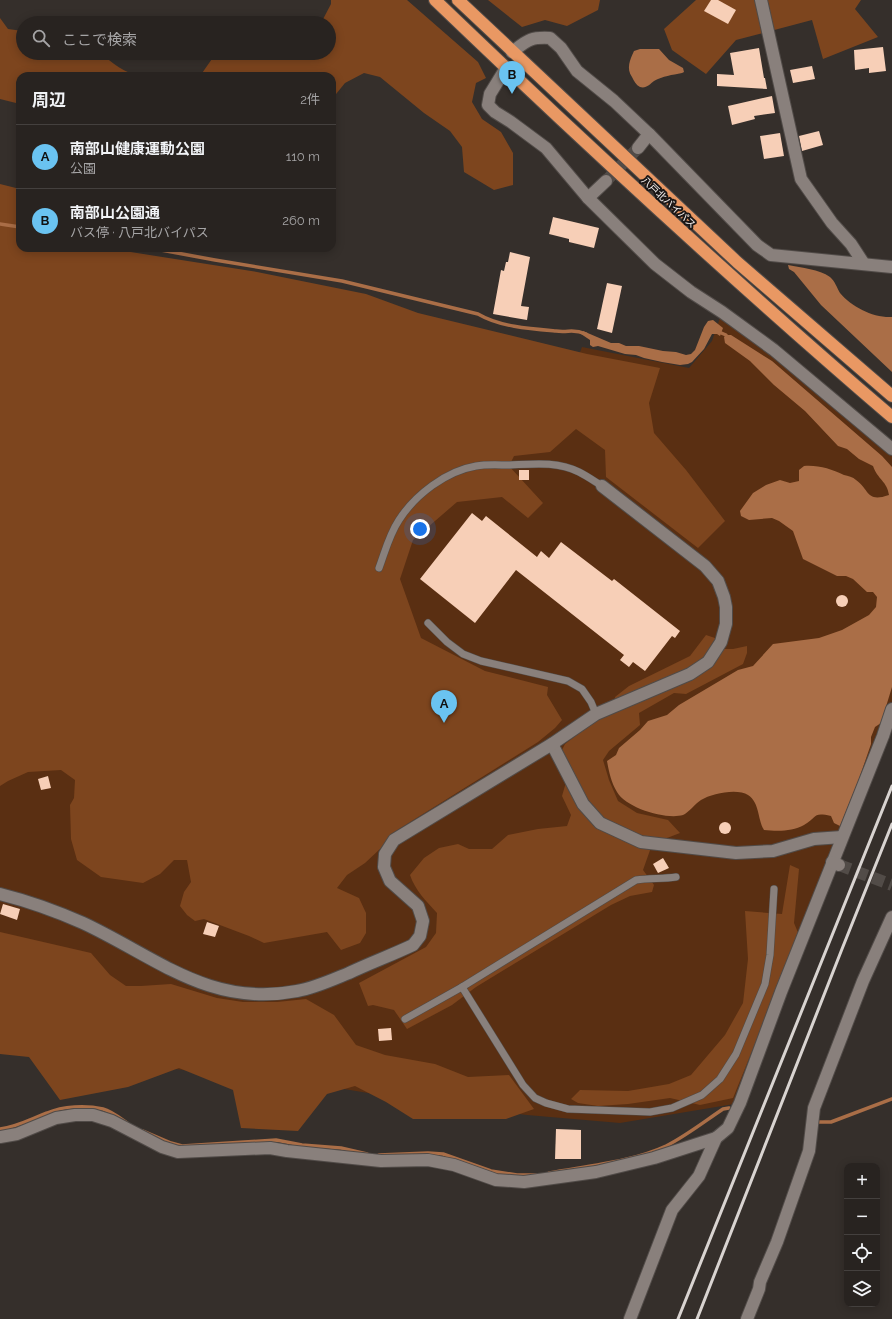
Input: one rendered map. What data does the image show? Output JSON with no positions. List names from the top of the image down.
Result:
{
  "streets": {
    "highway": ["八戸北バイパス"]
  },
  "page": {
    "search": "ここで検索",
    "pins": ["B", "A"],
    "heading": ["周辺", "2件"],
    "list": [
      {
        "mark": "A",
        "name": "南部山健康運動公園",
        "note": "公園",
        "value": "110 m"
      },
      {
        "mark": "B",
        "name": "南部山公園通",
        "note": "バス停 · 八戸北バイパス",
        "value": "260 m"
      }
    ],
    "map_buttons": ["+", "−"]
  }
}
